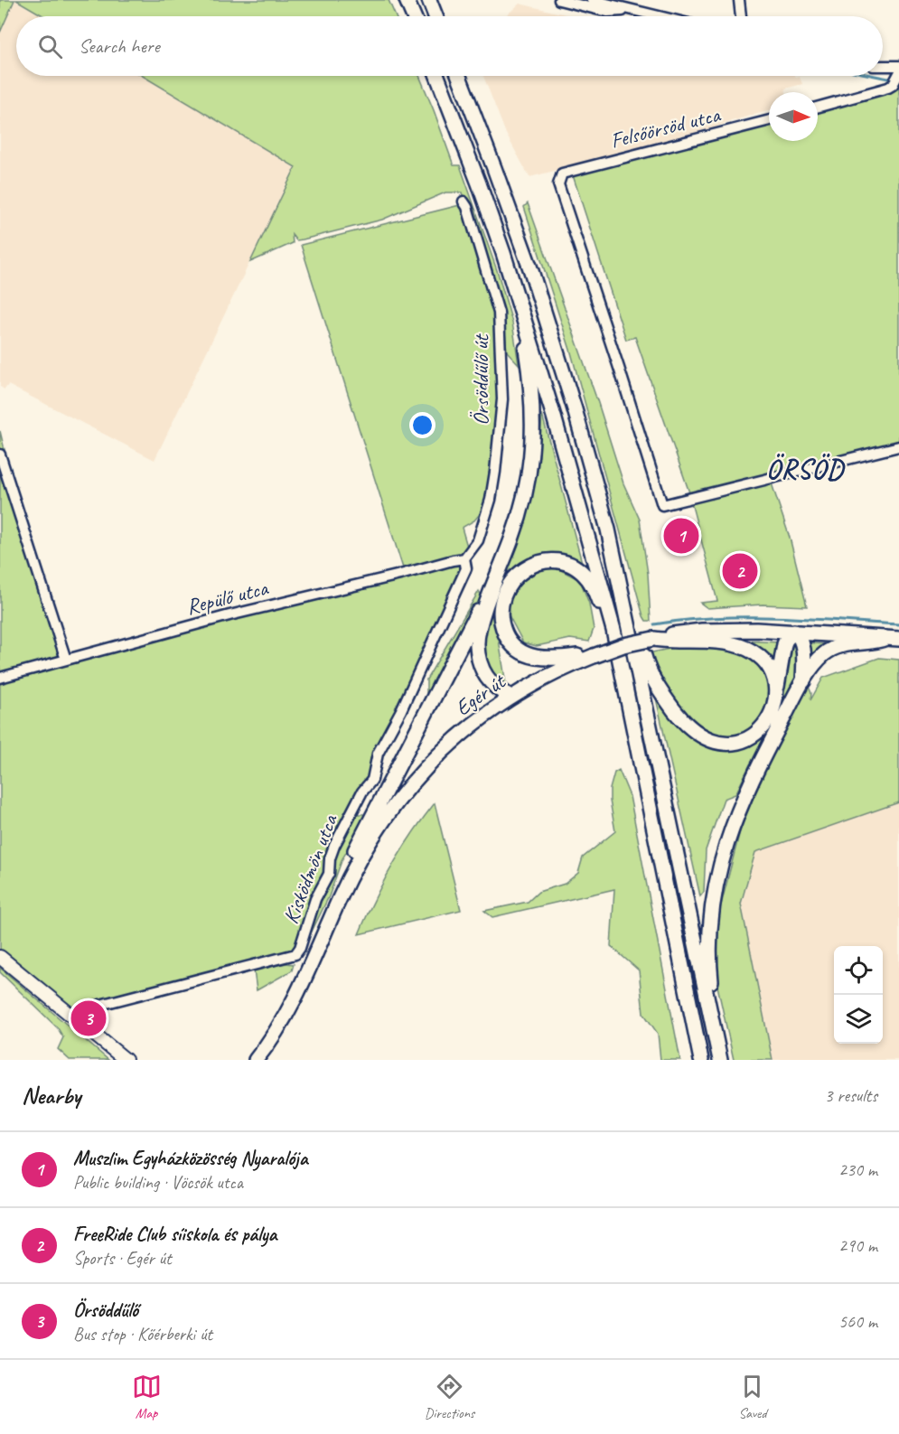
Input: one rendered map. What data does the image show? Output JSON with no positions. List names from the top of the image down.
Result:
{
  "streets": {
    "main road": ["Egér út"],
    "street": [
      "Felsőörsöd utca",
      "Örsöddűlő út",
      "Repülő utca",
      "Kisködmön utca"
    ]
  },
  "crossings": [
    ["Örsöddűlő út", "Repülő utca"],
    ["Örsöddűlő út", "Kisködmön utca"],
    ["Repülő utca", "Kisködmön utca"]
  ],
  "districts": ["ÖRSÖD"],
  "north": "right",
  "page": {
    "search": "Search here",
    "pins": ["1", "2", "3"],
    "heading": ["Nearby", "3 results"],
    "list": [
      {
        "mark": "1",
        "name": "Muszlim Egyházközösség Nyaralója",
        "note": "Public building · Vöcsök utca",
        "value": "230 m"
      },
      {
        "mark": "2",
        "name": "FreeRide Club síiskola és pálya",
        "note": "Sports · Egér út",
        "value": "290 m"
      },
      {
        "mark": "3",
        "name": "Örsöddűlő",
        "note": "Bus stop · Kőérberki út",
        "value": "560 m"
      }
    ],
    "nav": ["Map", "Directions", "Saved"]
  }
}
